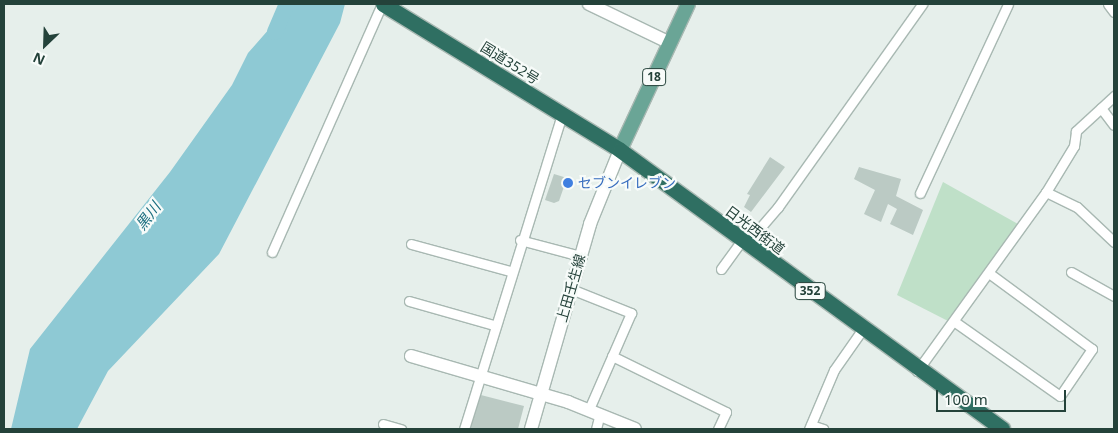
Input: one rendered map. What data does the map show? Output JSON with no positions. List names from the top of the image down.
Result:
{
  "streets": {
    "highway": ["国道352号", "日光西街道", "352"],
    "main road": ["18"],
    "street": ["上田壬生線"]
  },
  "crossings": [
    ["国道352号", "18"],
    ["国道352号", "日光西街道"],
    ["国道352号", "上田壬生線"],
    ["18", "日光西街道"],
    ["18", "上田壬生線"],
    ["日光西街道", "上田壬生線"]
  ],
  "water": ["黒川"],
  "places": ["セブンイレブン"],
  "scale_bar": "100 m",
  "north": "bottom left"
}
